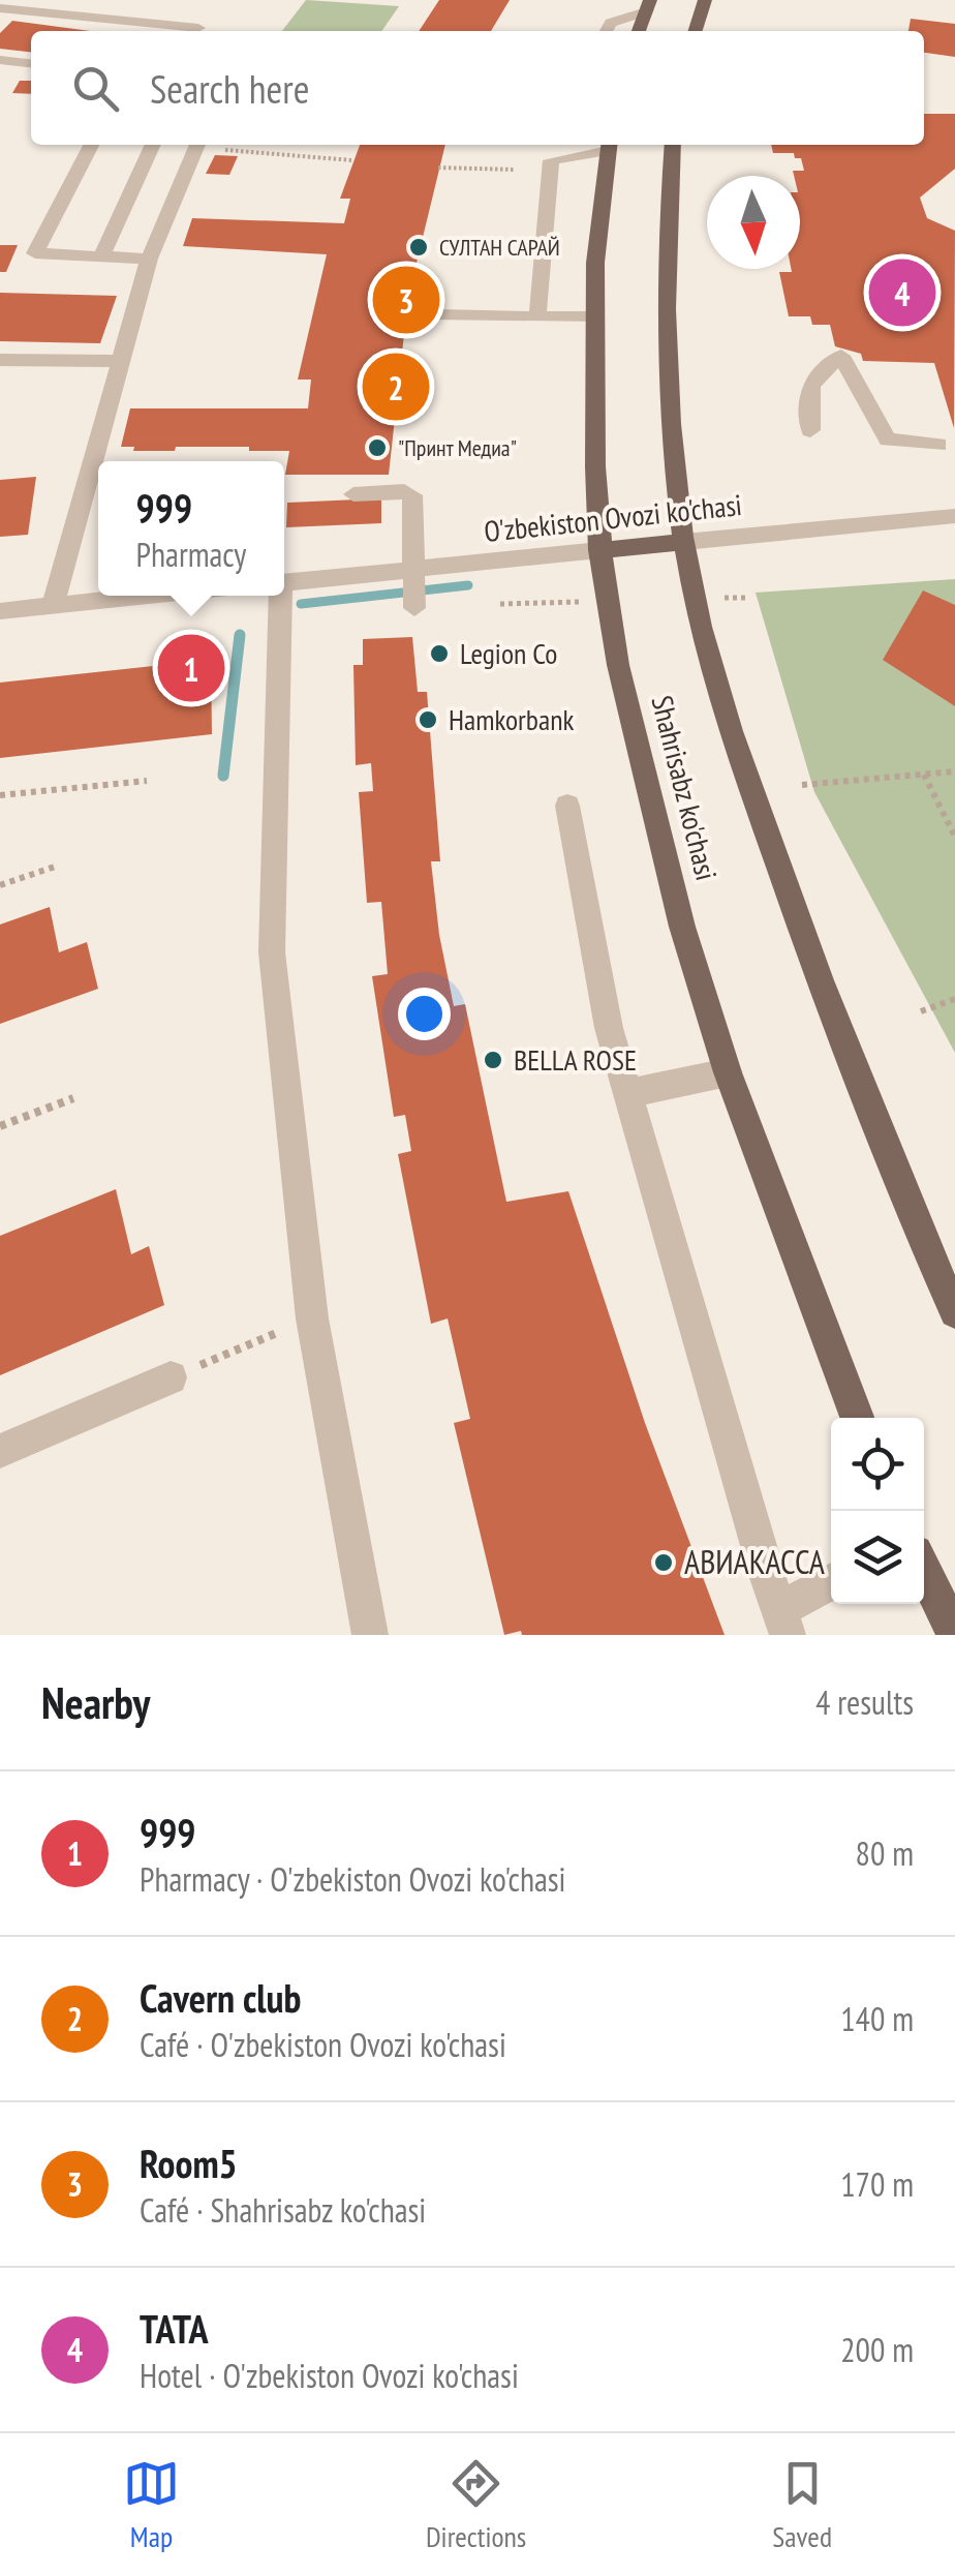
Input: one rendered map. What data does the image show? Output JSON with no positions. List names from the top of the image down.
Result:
{
  "streets": {
    "main road": ["O'zbekiston Ovozi ko'chasi", "Shahrisabz ko'chasi"]
  },
  "crossings": [
    ["O'zbekiston Ovozi ko'chasi", "Shahrisabz ko'chasi"]
  ],
  "places": [
    "СУЛТАН САРАЙ",
    "\"Принт Медиа\"",
    "Legion Co",
    "Hamkorbank",
    "BELLA ROSE",
    "АВИАКАССА"
  ],
  "north": "bottom",
  "page": {
    "search": "Search here",
    "pins": [
      "4",
      "3",
      "2",
      "1"
    ],
    "popup": ["999", "Pharmacy"],
    "heading": ["Nearby", "4 results"],
    "list": [
      {
        "mark": "1",
        "name": "999",
        "note": "Pharmacy · O'zbekiston Ovozi ko'chasi",
        "value": "80 m"
      },
      {
        "mark": "2",
        "name": "Cavern club",
        "note": "Café · O'zbekiston Ovozi ko'chasi",
        "value": "140 m"
      },
      {
        "mark": "3",
        "name": "Room5",
        "note": "Café · Shahrisabz ko'chasi",
        "value": "170 m"
      },
      {
        "mark": "4",
        "name": "ТАТА",
        "note": "Hotel · O'zbekiston Ovozi ko'chasi",
        "value": "200 m"
      }
    ],
    "nav": ["Map", "Directions", "Saved"]
  }
}
